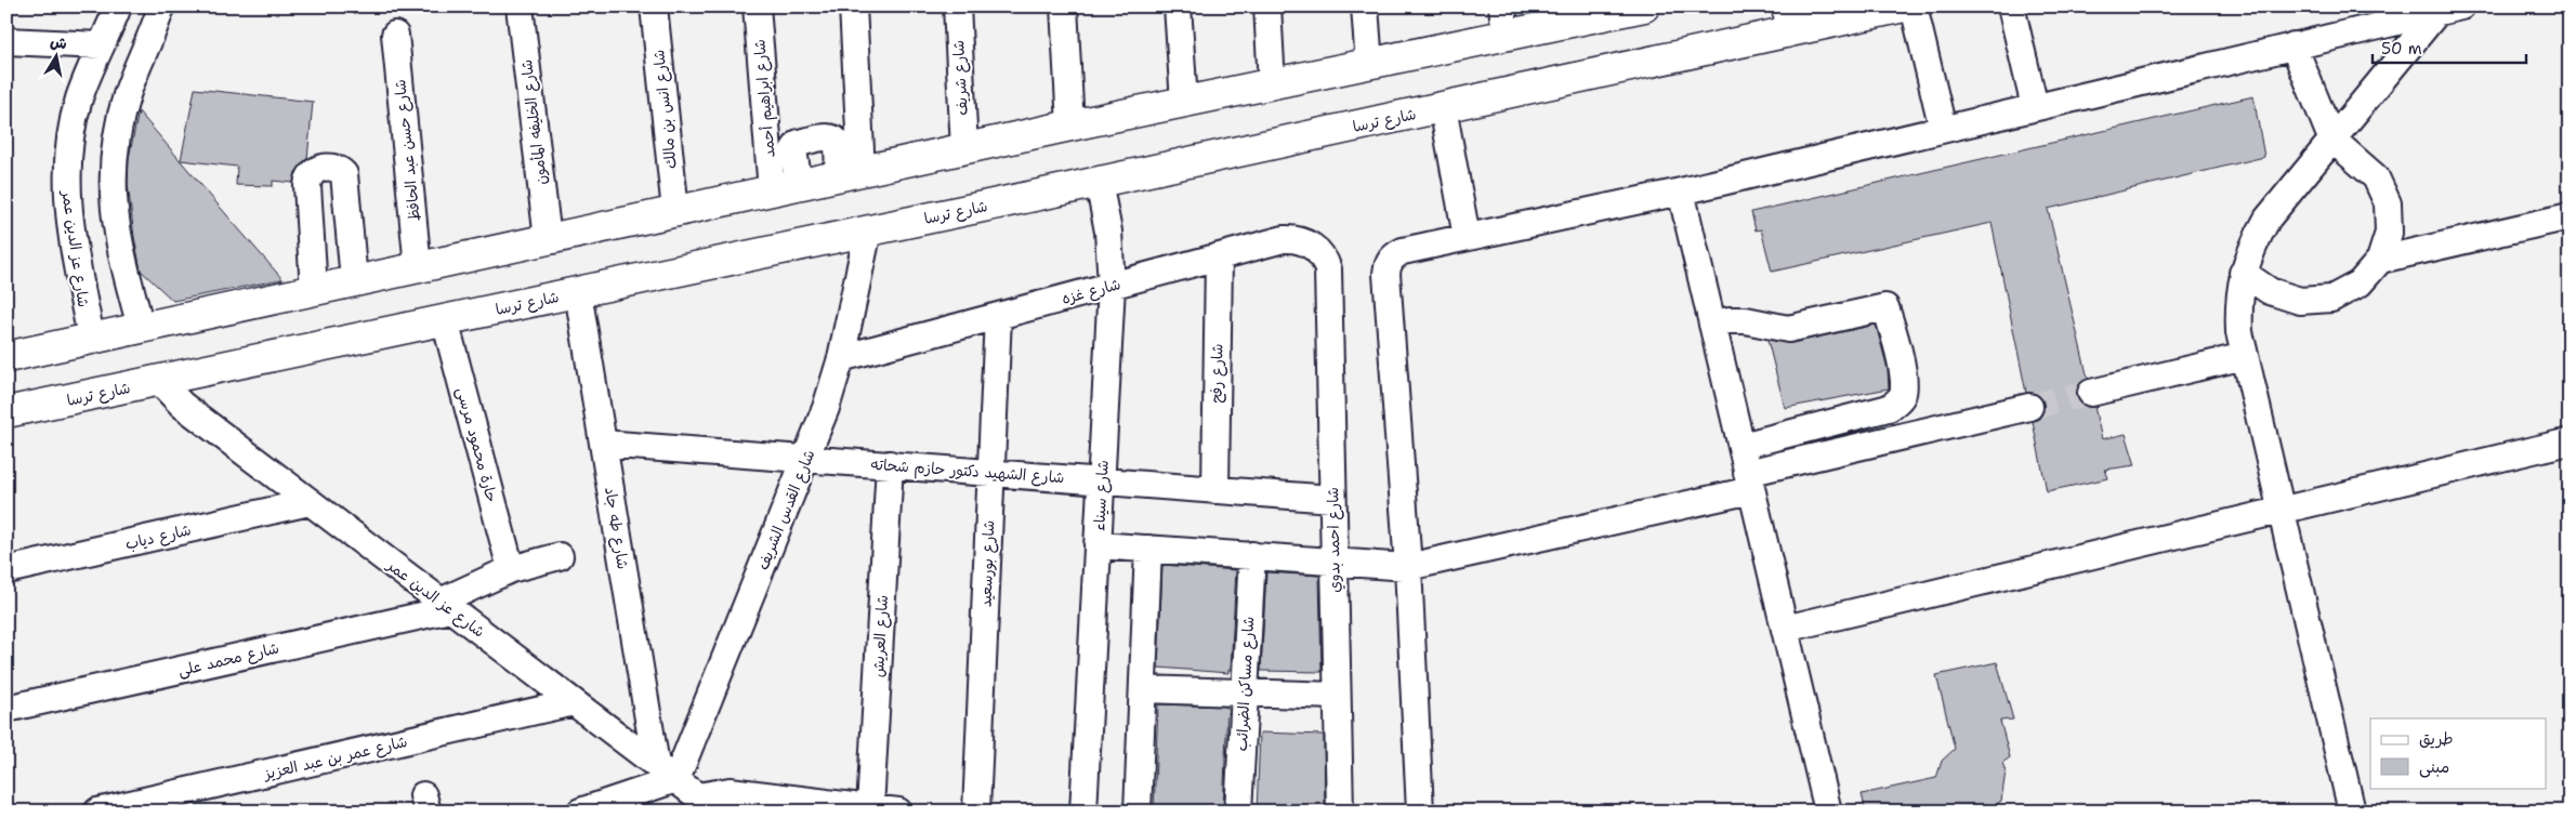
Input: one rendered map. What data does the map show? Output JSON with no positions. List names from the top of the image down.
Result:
{
  "streets": {
    "main road": ["شارع ترسا"],
    "street": [
      "شارع شريف",
      "شارع ابراهيم أحمد",
      "شارع انس بن مالك",
      "شارع الخليفه المأمون",
      "شارع حسن عبد الحافظ",
      "شارع عز الدين عمر",
      "شارع غزه",
      "شارع رفح",
      "حارة محمود مرسى",
      "شارع الشهيد دكتور حازم شحاته",
      "شارع سيناء",
      "شارع القدس الشريف",
      "شارع طه جاد",
      "شارع دياب",
      "شارع احمد بدوي",
      "شارع بورسعيد",
      "شارع العريش",
      "شارع محمد على",
      "شارع مساكن الضرائب",
      "شارع عمر بن عبد العزيز"
    ]
  },
  "crossings": [
    ["شارع ترسا", "شارع عز الدين عمر"],
    ["شارع ترسا", "حارة محمود مرسى"],
    ["شارع ترسا", "شارع سيناء"],
    ["شارع ترسا", "شارع القدس الشريف"],
    ["شارع ترسا", "شارع طه جاد"],
    ["شارع عز الدين عمر", "شارع القدس الشريف"],
    ["شارع عز الدين عمر", "شارع طه جاد"],
    ["شارع عز الدين عمر", "شارع دياب"],
    ["شارع عز الدين عمر", "شارع محمد على"],
    ["شارع عز الدين عمر", "شارع عمر بن عبد العزيز"],
    ["شارع غزه", "شارع رفح"],
    ["شارع غزه", "شارع سيناء"],
    ["شارع غزه", "شارع القدس الشريف"],
    ["شارع غزه", "شارع احمد بدوي"],
    ["شارع غزه", "شارع بورسعيد"],
    ["شارع رفح", "شارع الشهيد دكتور حازم شحاته"],
    ["حارة محمود مرسى", "شارع محمد على"],
    ["شارع الشهيد دكتور حازم شحاته", "شارع سيناء"],
    ["شارع الشهيد دكتور حازم شحاته", "شارع القدس الشريف"],
    ["شارع الشهيد دكتور حازم شحاته", "شارع طه جاد"],
    ["شارع الشهيد دكتور حازم شحاته", "شارع احمد بدوي"],
    ["شارع الشهيد دكتور حازم شحاته", "شارع بورسعيد"],
    ["شارع الشهيد دكتور حازم شحاته", "شارع العريش"],
    ["شارع القدس الشريف", "شارع طه جاد"]
  ],
  "legend": ["طريق", "مبنى"],
  "scale_bar": "50 m",
  "north": "top"
}
